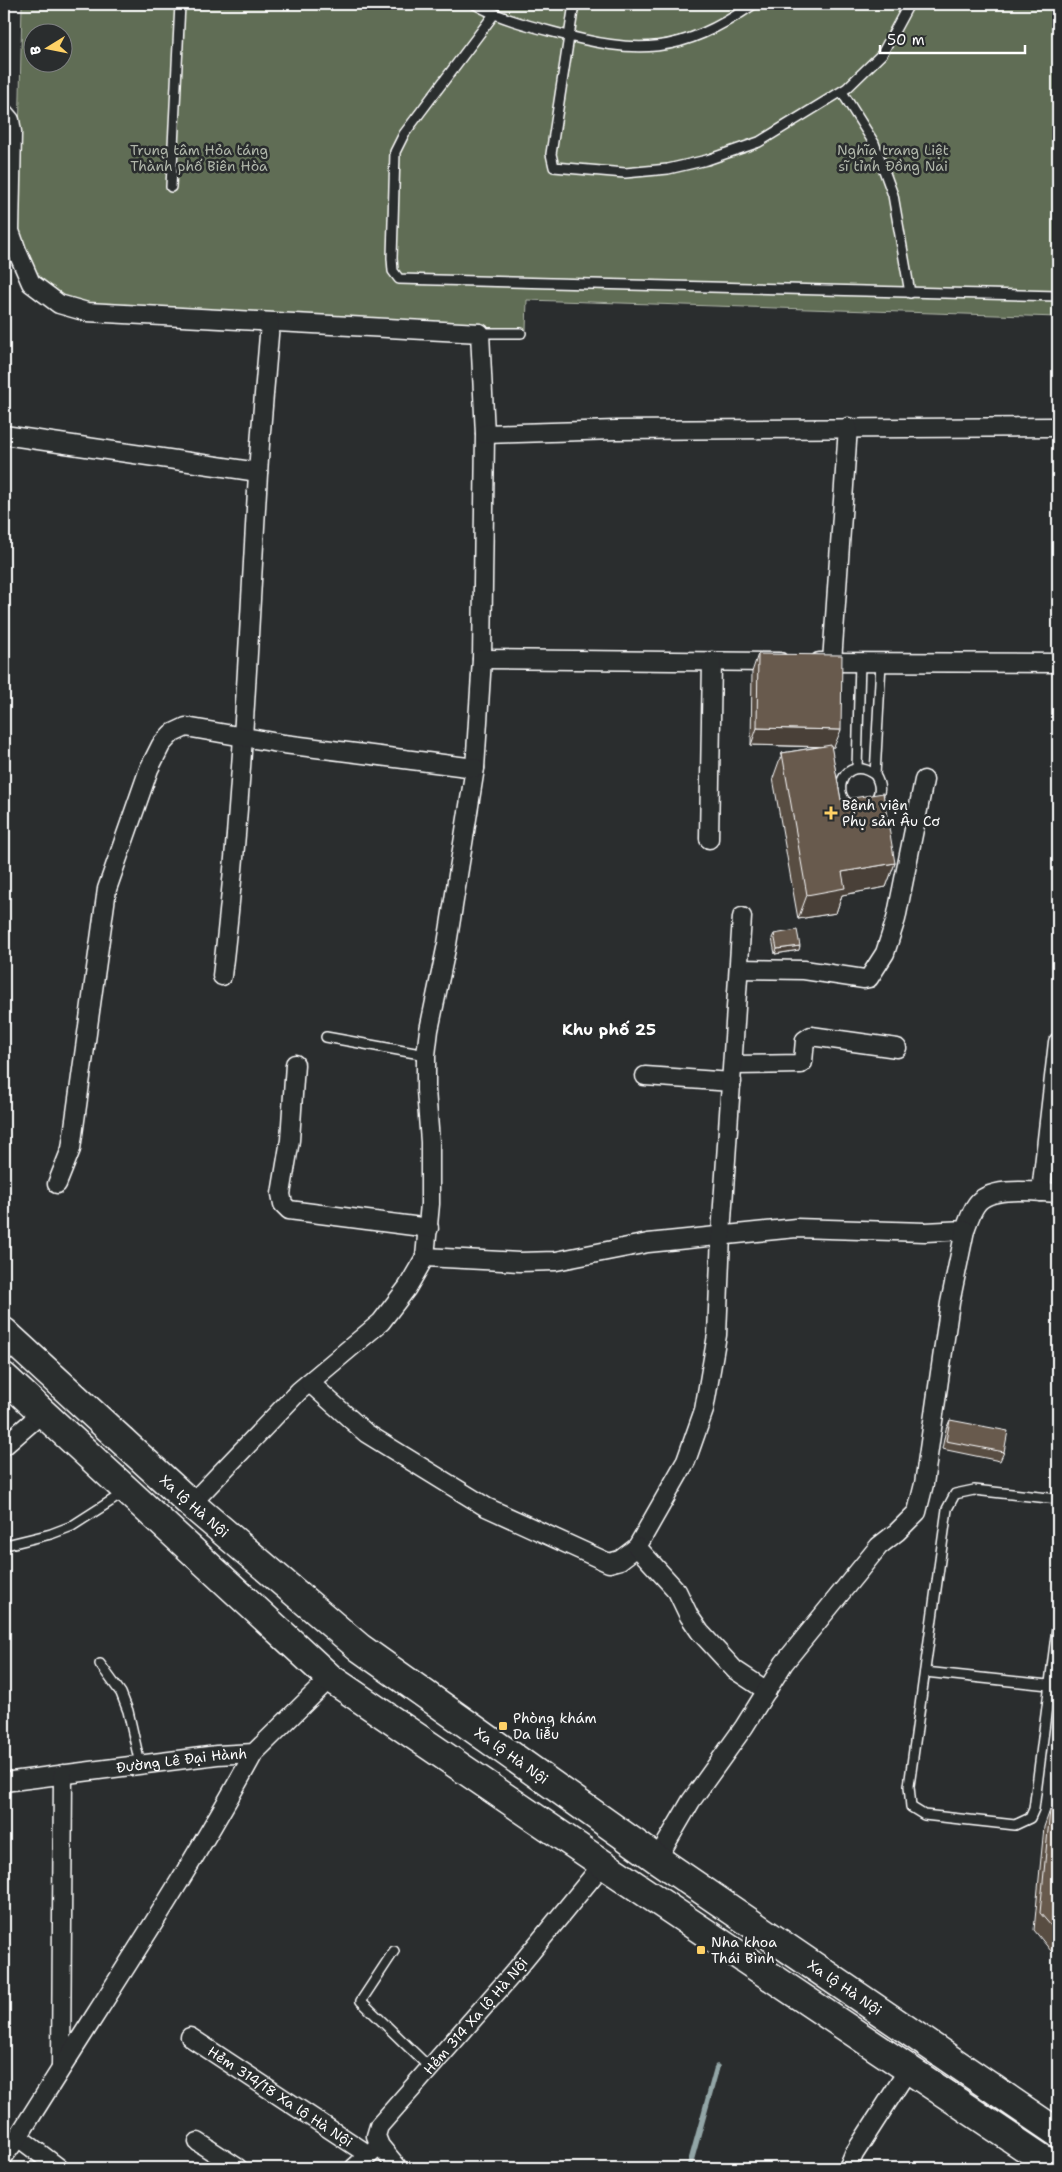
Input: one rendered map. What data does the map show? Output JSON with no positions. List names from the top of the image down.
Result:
{
  "streets": {
    "highway": ["Xa lộ Hà Nội"],
    "street": ["Đường Lê Đại Hành", "Hẻm 314 Xa lộ Hà Nội", "Hẻm 314/18 Xa lộ Hà Nội"]
  },
  "crossings": [
    ["Hẻm 314 Xa lộ Hà Nội", "Hẻm 314/18 Xa lộ Hà Nội"]
  ],
  "districts": ["Khu phố 25"],
  "parks": ["Trung tâm Hỏa táng Thành phố Biên Hòa", "Nghĩa trang Liệt sĩ tỉnh Đồng Nai"],
  "places": {
    "health": ["Bệnh viện Phụ sản Âu Cơ"],
    "transit": ["Phòng khám Da liễu", "Nha khoa Thái Bình"]
  },
  "scale_bar": "50 m",
  "north": "left"
}
